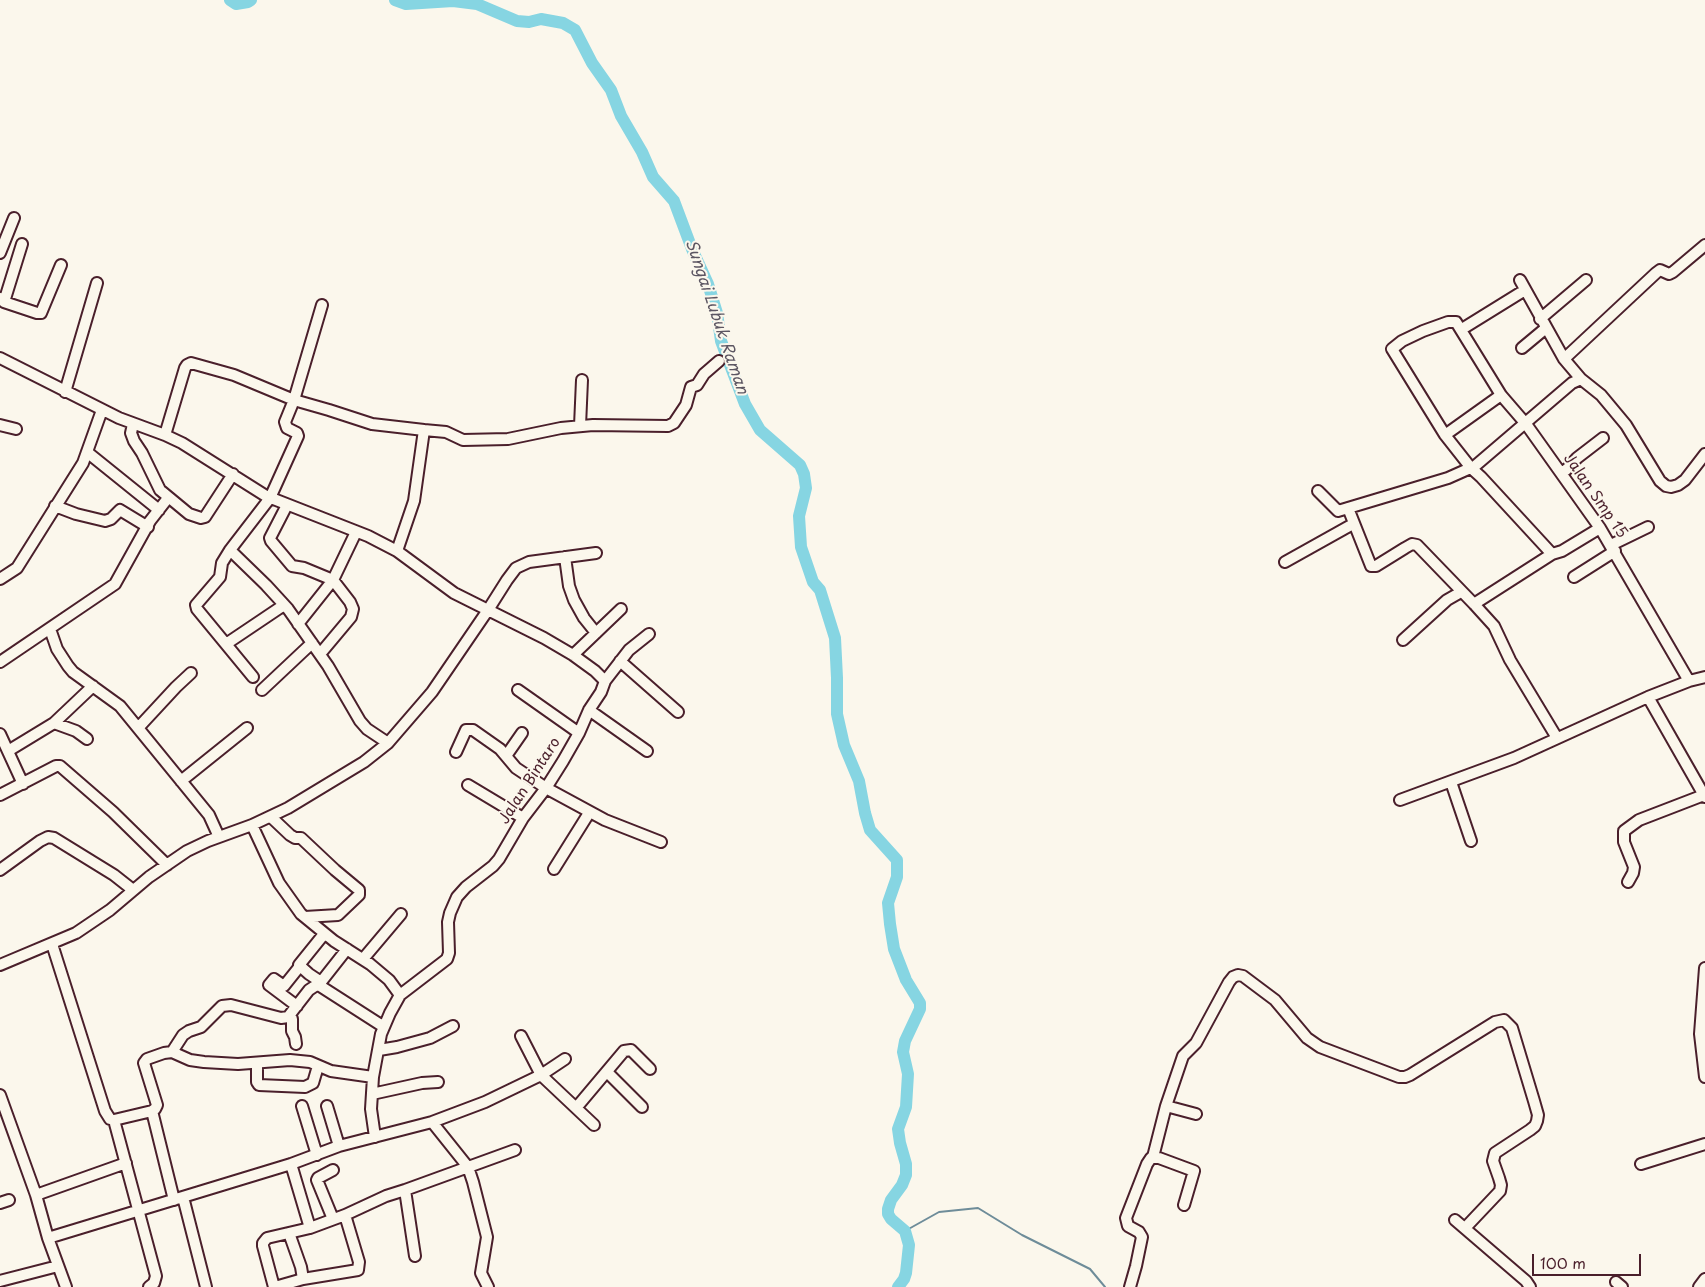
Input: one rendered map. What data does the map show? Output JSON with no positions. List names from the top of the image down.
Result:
{
  "streets": {
    "street": ["Jalan Smp 15", "Jalan Bintaro"]
  },
  "water": ["Sungai Lubuk Raman"],
  "scale_bar": "100 m"
}
